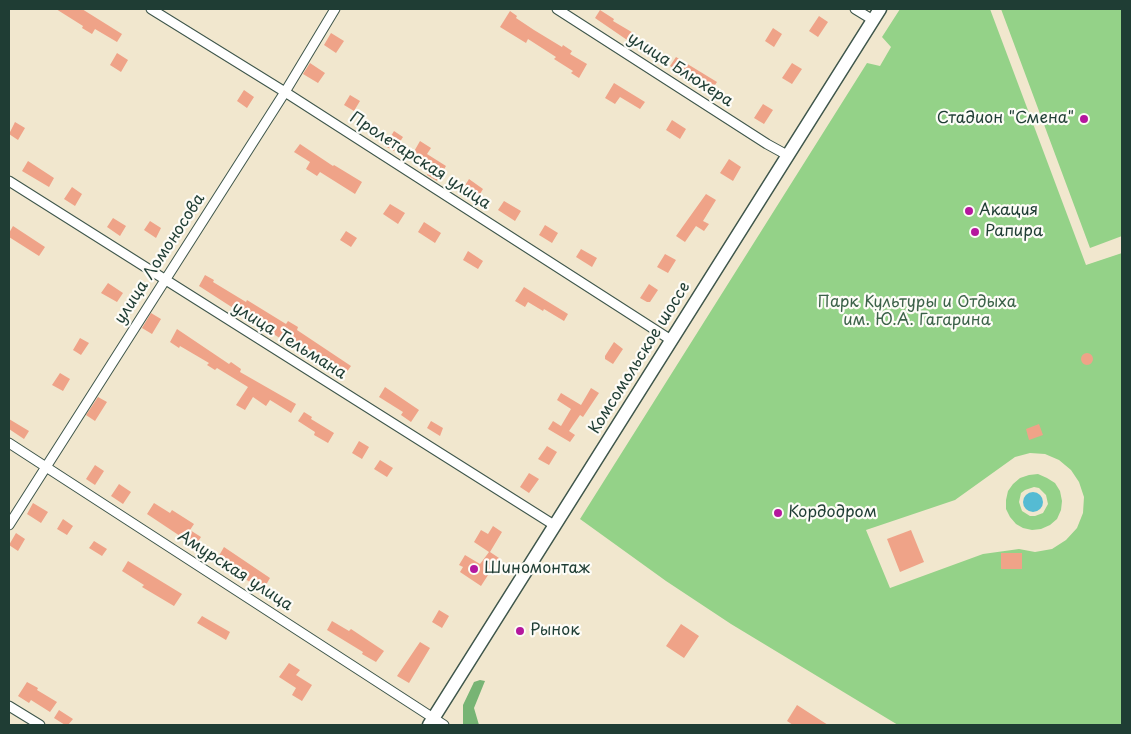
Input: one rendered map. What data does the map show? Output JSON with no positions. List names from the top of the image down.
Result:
{
  "streets": {
    "main road": ["Комсомольское шоссе"],
    "street": [
      "улица Блюхера",
      "Пролетарская улица",
      "улица Ломоносова",
      "улица Тельмана",
      "Амурская улица"
    ]
  },
  "crossings": [
    ["улица Блюхера", "Комсомольское шоссе"],
    ["Пролетарская улица", "улица Ломоносова"],
    ["Пролетарская улица", "Комсомольское шоссе"],
    ["улица Ломоносова", "улица Тельмана"],
    ["улица Ломоносова", "Амурская улица"],
    ["улица Тельмана", "Комсомольское шоссе"],
    ["Комсомольское шоссе", "Амурская улица"]
  ],
  "parks": ["Парк Культуры и Отдыха им. Ю.А. Гагарина"],
  "places": [
    "Стадион \"Смена\"",
    "Акация",
    "Рапира",
    "Кордодром",
    "Шиномонтаж",
    "Рынок"
  ]
}
